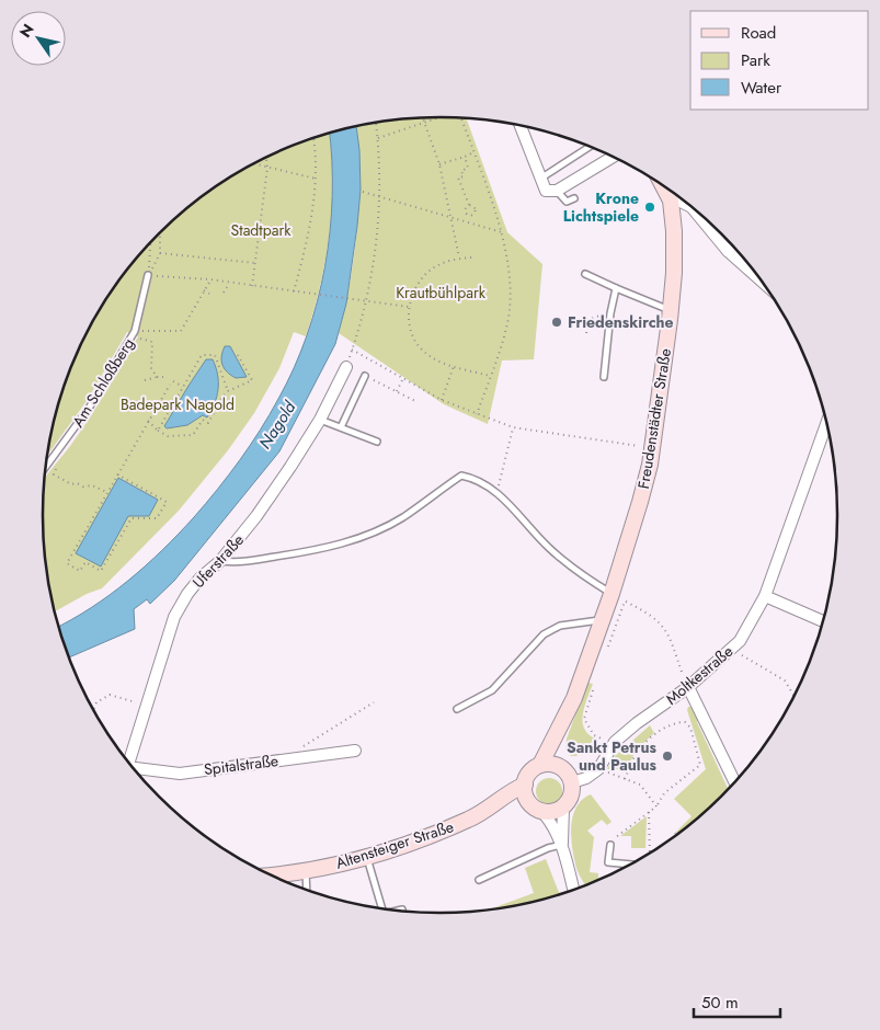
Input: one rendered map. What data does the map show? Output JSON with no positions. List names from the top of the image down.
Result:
{
  "streets": {
    "street": [
      "Freudenstädter Straße",
      "Uferstraße",
      "Moltkestraße",
      "Spitalstraße",
      "Altensteiger Straße"
    ],
    "lane": ["Am Schloßberg"]
  },
  "crossings": [
    ["Freudenstädter Straße", "Moltkestraße"],
    ["Freudenstädter Straße", "Altensteiger Straße"],
    ["Moltkestraße", "Altensteiger Straße"]
  ],
  "water": ["Nagold"],
  "parks": ["Stadtpark", "Krautbühlpark", "Badepark Nagold"],
  "places": ["Krone Lichtspiele", "Friedenskirche", "Sankt Petrus und Paulus"],
  "legend": ["Road", "Park", "Water"],
  "scale_bar": "50 m",
  "north": "top left"
}
